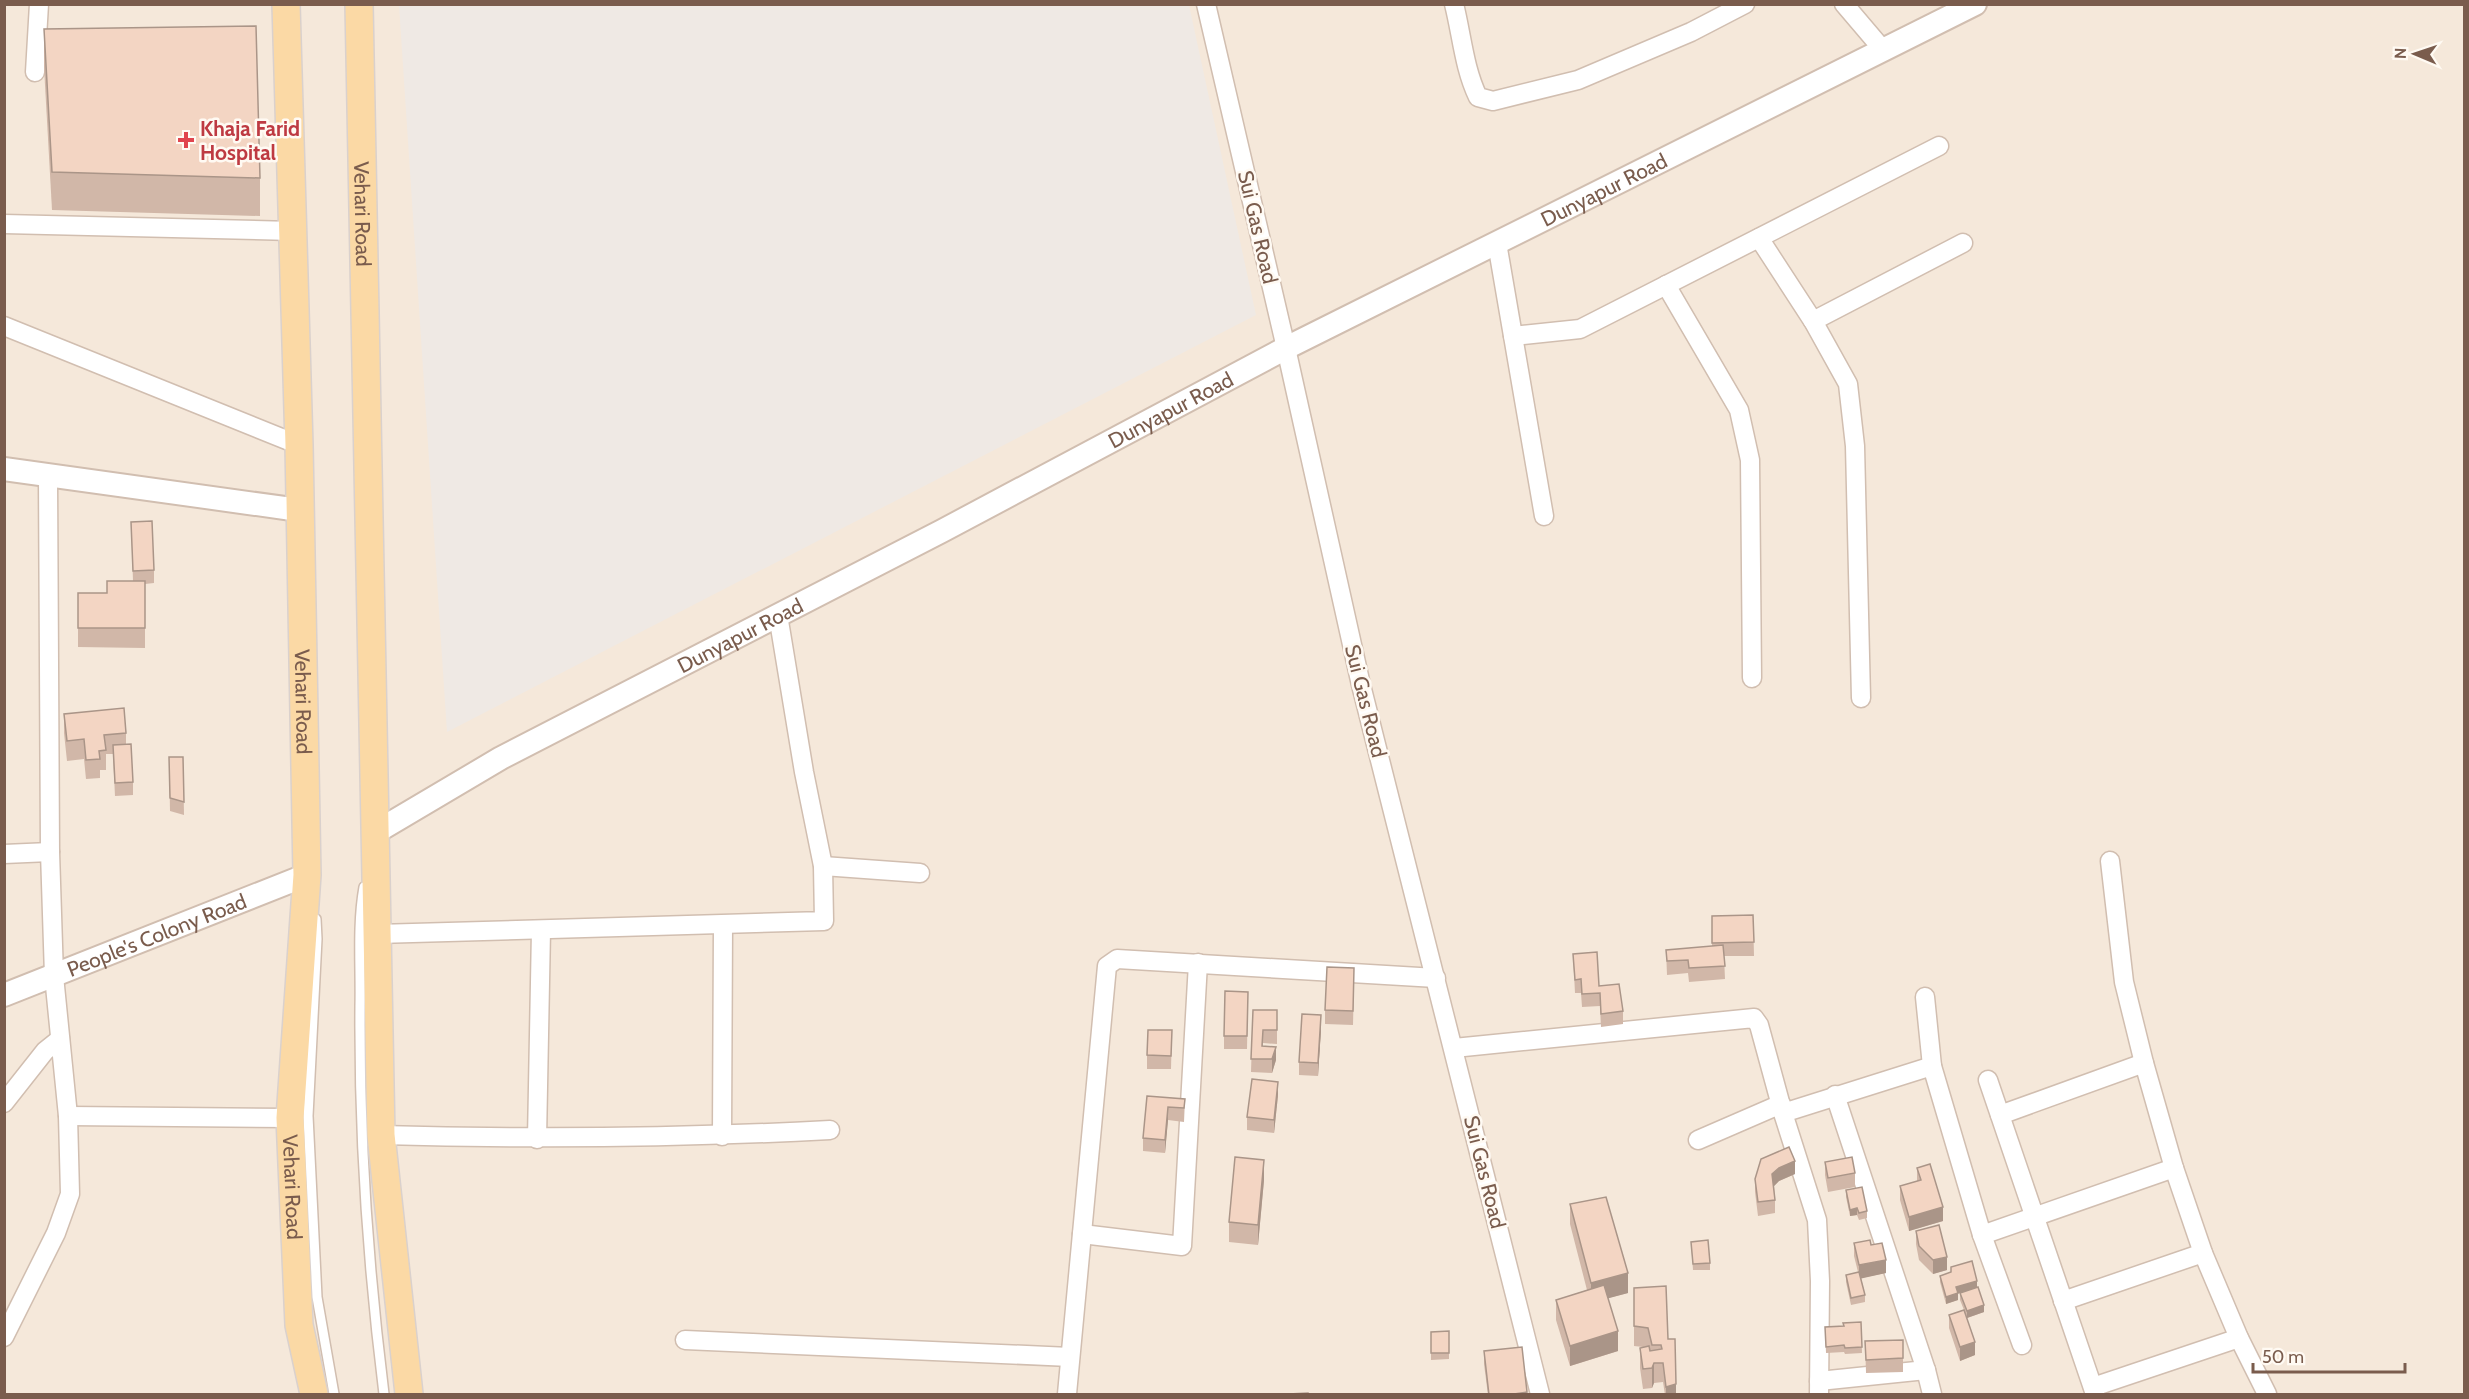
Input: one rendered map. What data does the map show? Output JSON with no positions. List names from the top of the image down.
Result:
{
  "streets": {
    "main road": ["Vehari Road"],
    "street": ["Dunyapur Road", "Sui Gas Road", "People's Colony Road"]
  },
  "crossings": [
    ["Dunyapur Road", "Vehari Road"],
    ["Dunyapur Road", "Sui Gas Road"],
    ["Vehari Road", "People's Colony Road"]
  ],
  "places": {
    "health": ["Khaja Farid Hospital"]
  },
  "scale_bar": "50 m",
  "north": "left"
}
